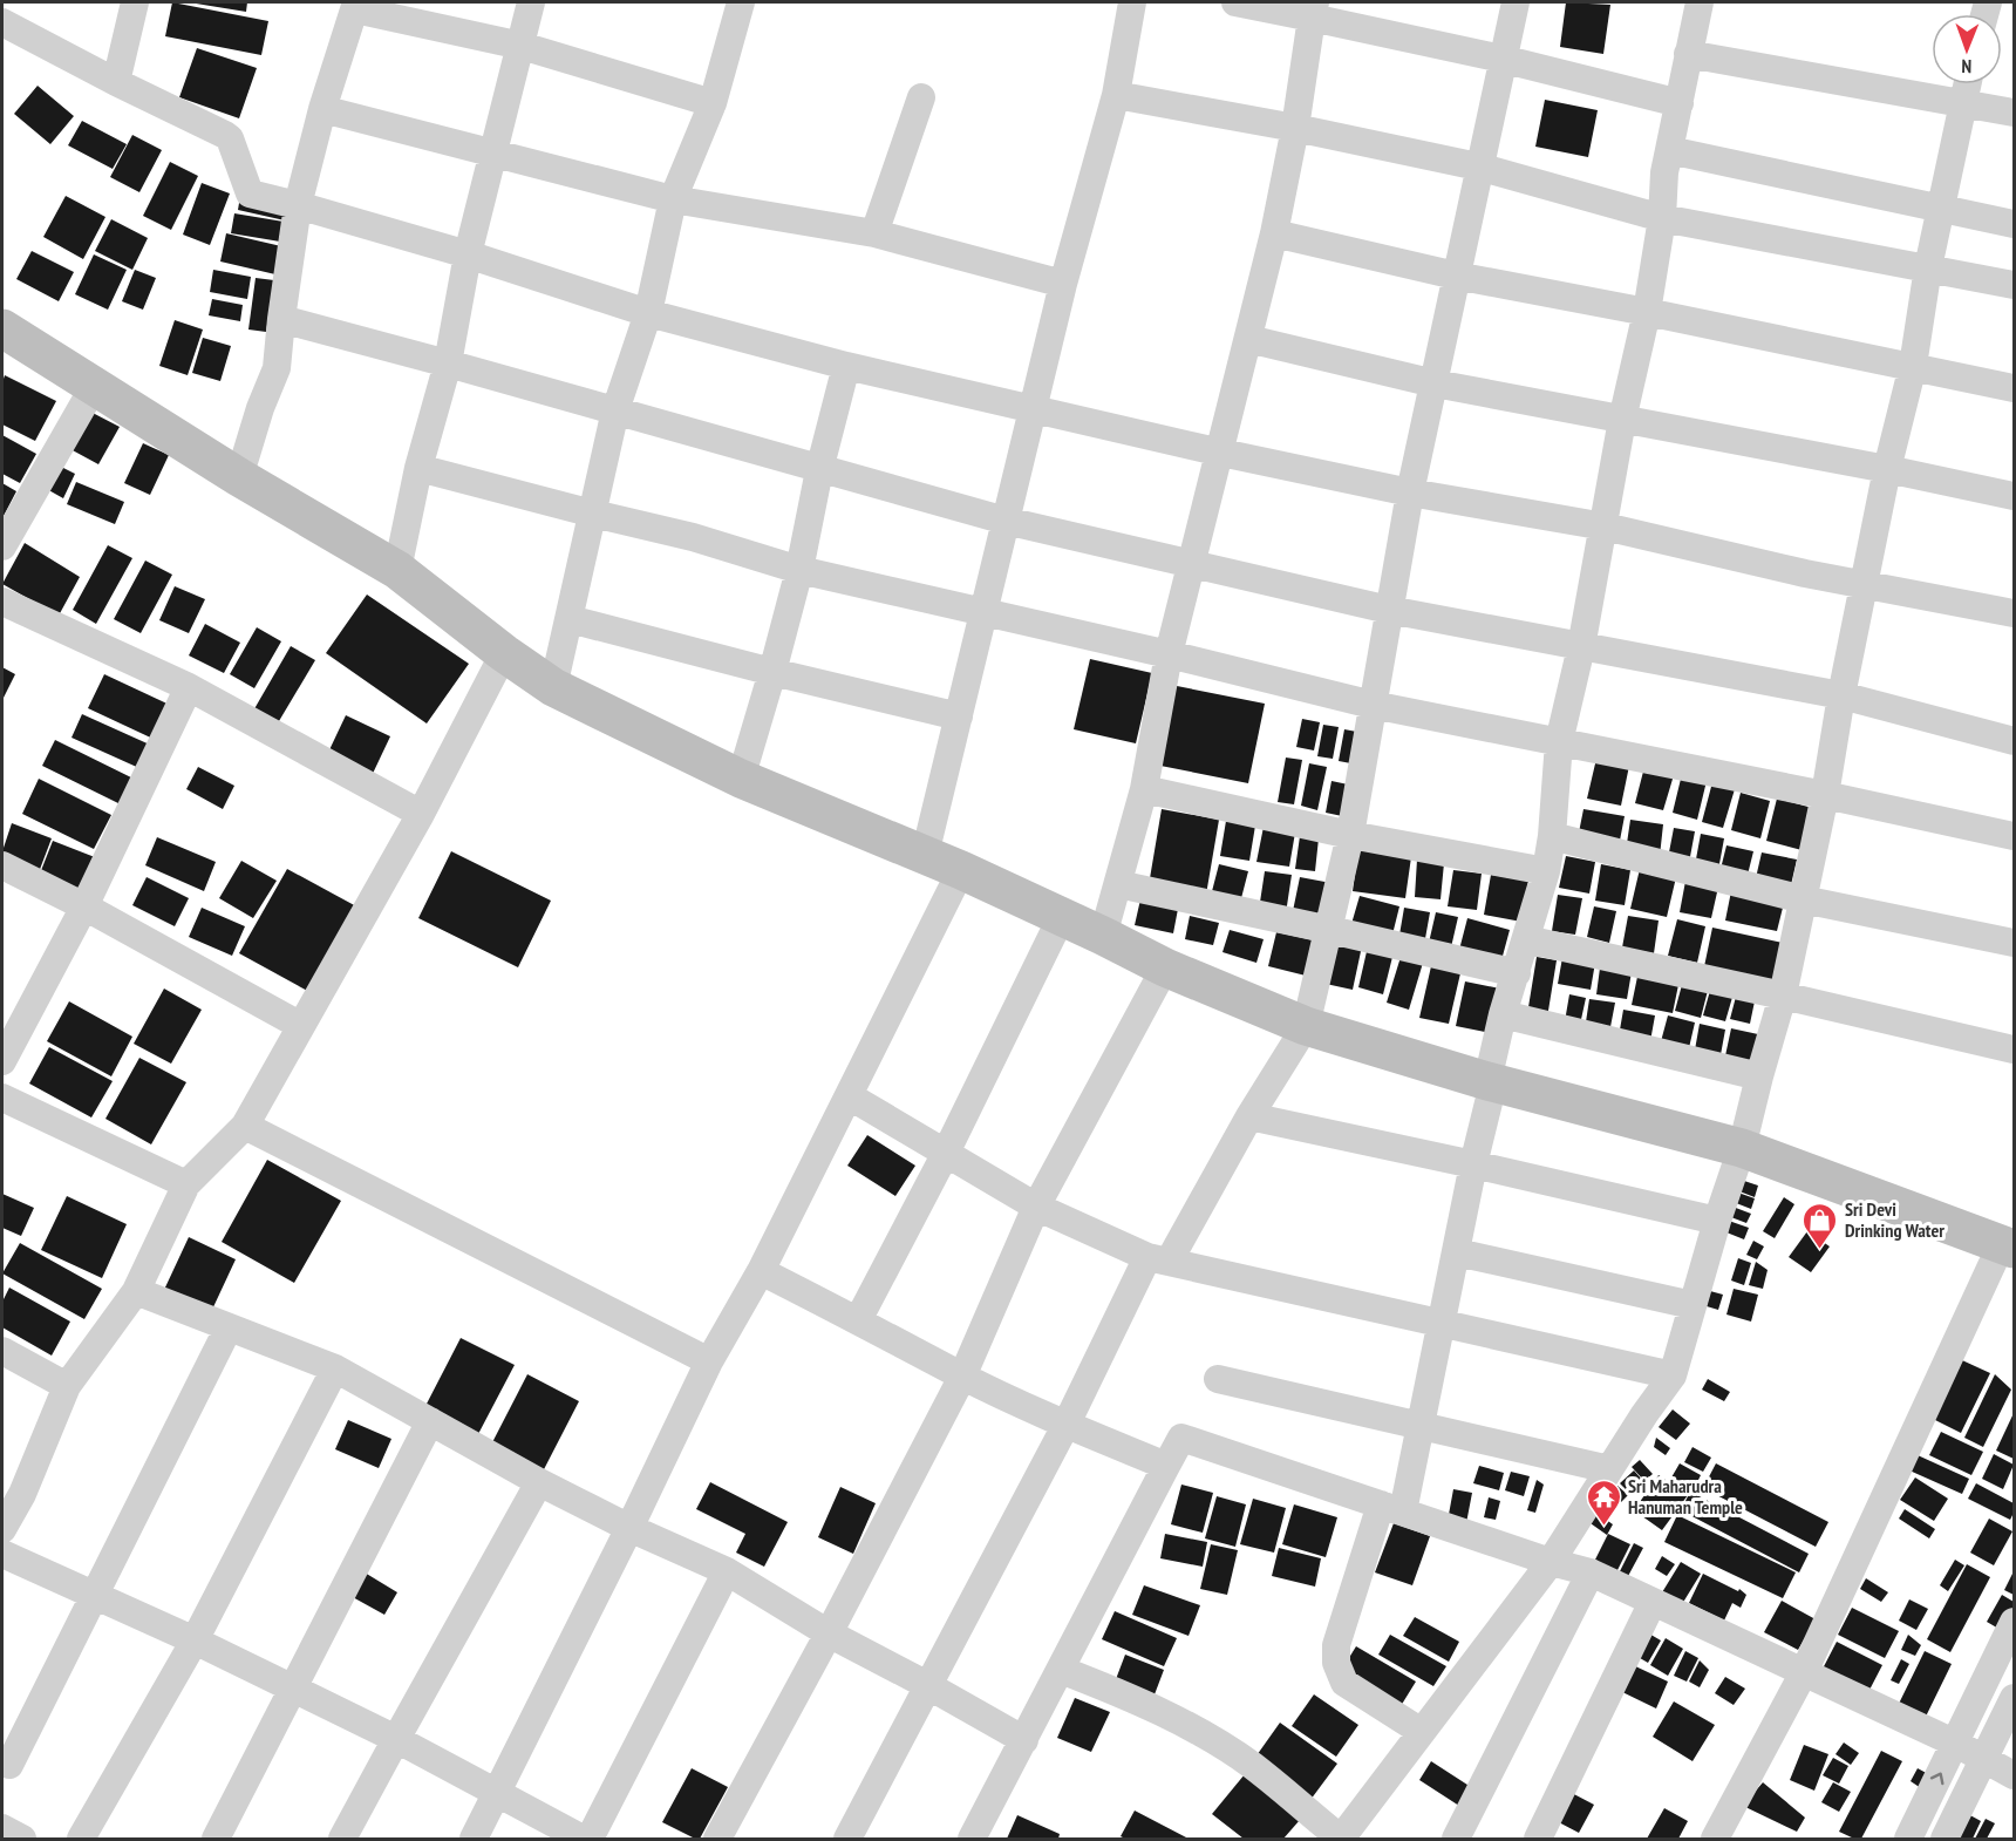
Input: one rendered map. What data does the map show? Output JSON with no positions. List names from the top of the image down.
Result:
{
  "places": {
    "shop": ["Sri Devi Drinking Water"],
    "temple": ["Sri Maharudra Hanuman Temple"]
  },
  "north": "bottom"
}
